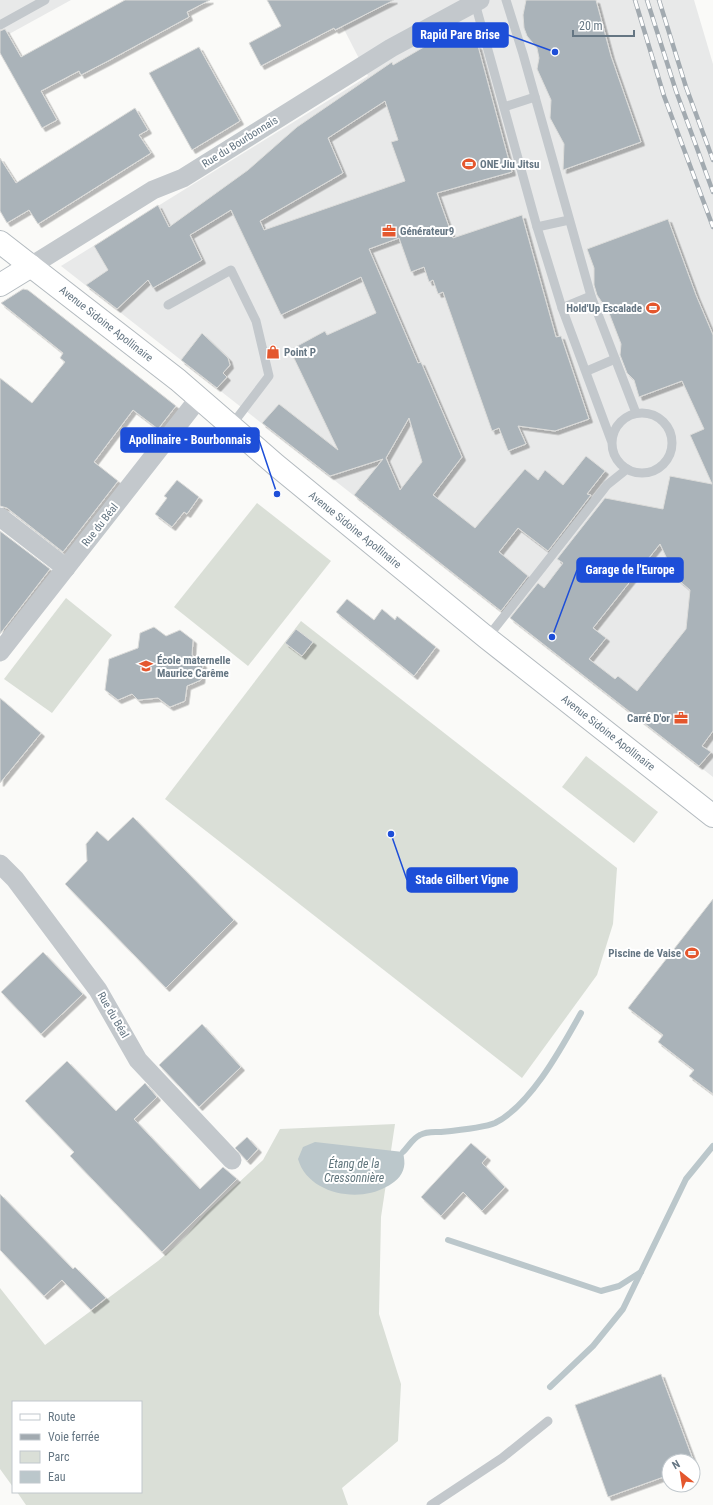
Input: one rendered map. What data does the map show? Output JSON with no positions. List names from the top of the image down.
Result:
{
  "streets": {
    "main road": ["Rue du Bourbonnais", "Avenue Sidoine Apollinaire"],
    "street": ["Rue du Béal"]
  },
  "crossings": [
    ["Rue du Bourbonnais", "Avenue Sidoine Apollinaire"],
    ["Avenue Sidoine Apollinaire", "Rue du Béal"]
  ],
  "water": ["Étang de la Cressonnière"],
  "places": {
    "other": [
      "Rapid Pare Brise",
      "Apollinaire - Bourbonnais",
      "Garage de l'Europe",
      "Stade Gilbert Vigne"
    ],
    "sports": ["ONE Jiu Jitsu", "Hold'Up Escalade", "Piscine de Vaise"],
    "office": ["Générateur9", "Carré D'or"],
    "shop": ["Point P"],
    "school or university": ["École maternelle Maurice Carême"]
  },
  "legend": [
    "Route",
    "Voie ferrée",
    "Parc",
    "Eau"
  ],
  "scale_bar": "20 m",
  "north": "top left"
}
